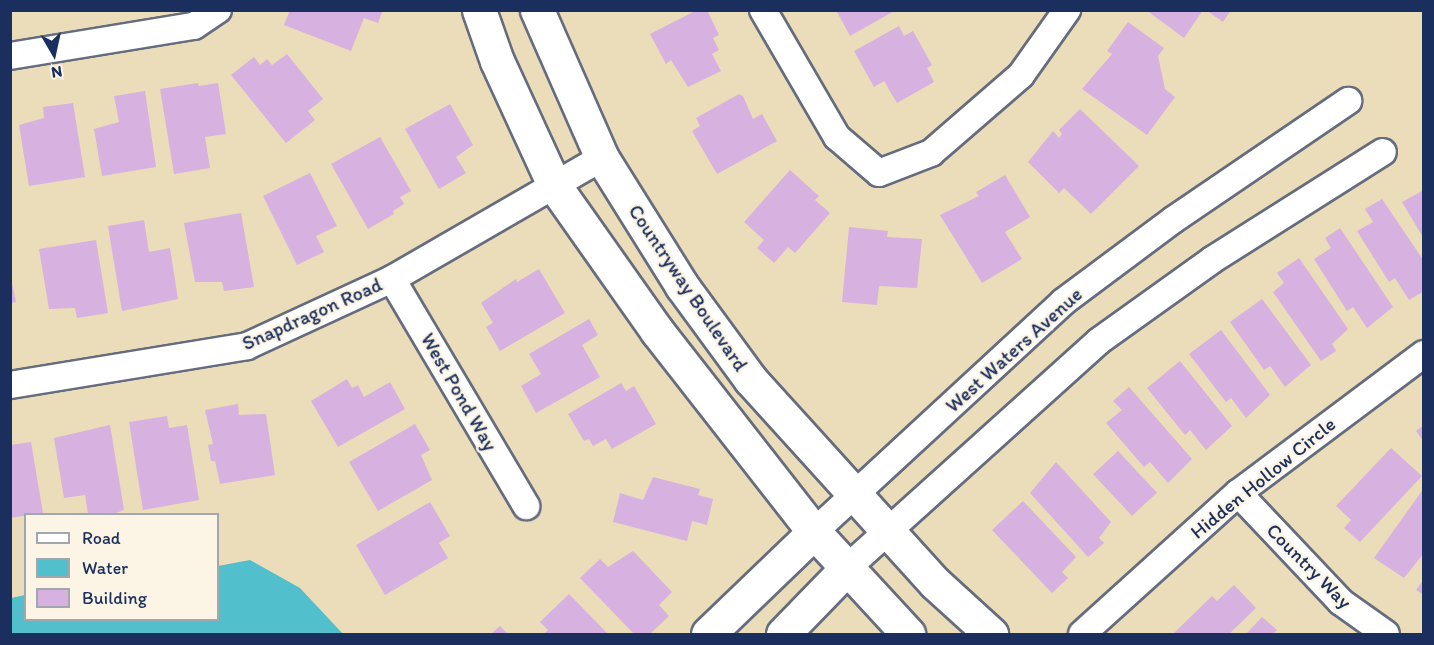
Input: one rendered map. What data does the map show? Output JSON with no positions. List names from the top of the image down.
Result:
{
  "streets": {
    "street": [
      "Countryway Boulevard",
      "Snapdragon Road",
      "West Waters Avenue",
      "West Pond Way",
      "Hidden Hollow Circle",
      "Country Way"
    ]
  },
  "crossings": [
    ["Countryway Boulevard", "Snapdragon Road"],
    ["Countryway Boulevard", "West Waters Avenue"],
    ["Snapdragon Road", "West Pond Way"],
    ["Hidden Hollow Circle", "Country Way"]
  ],
  "legend": ["Road", "Water", "Building"],
  "north": "bottom"
}
